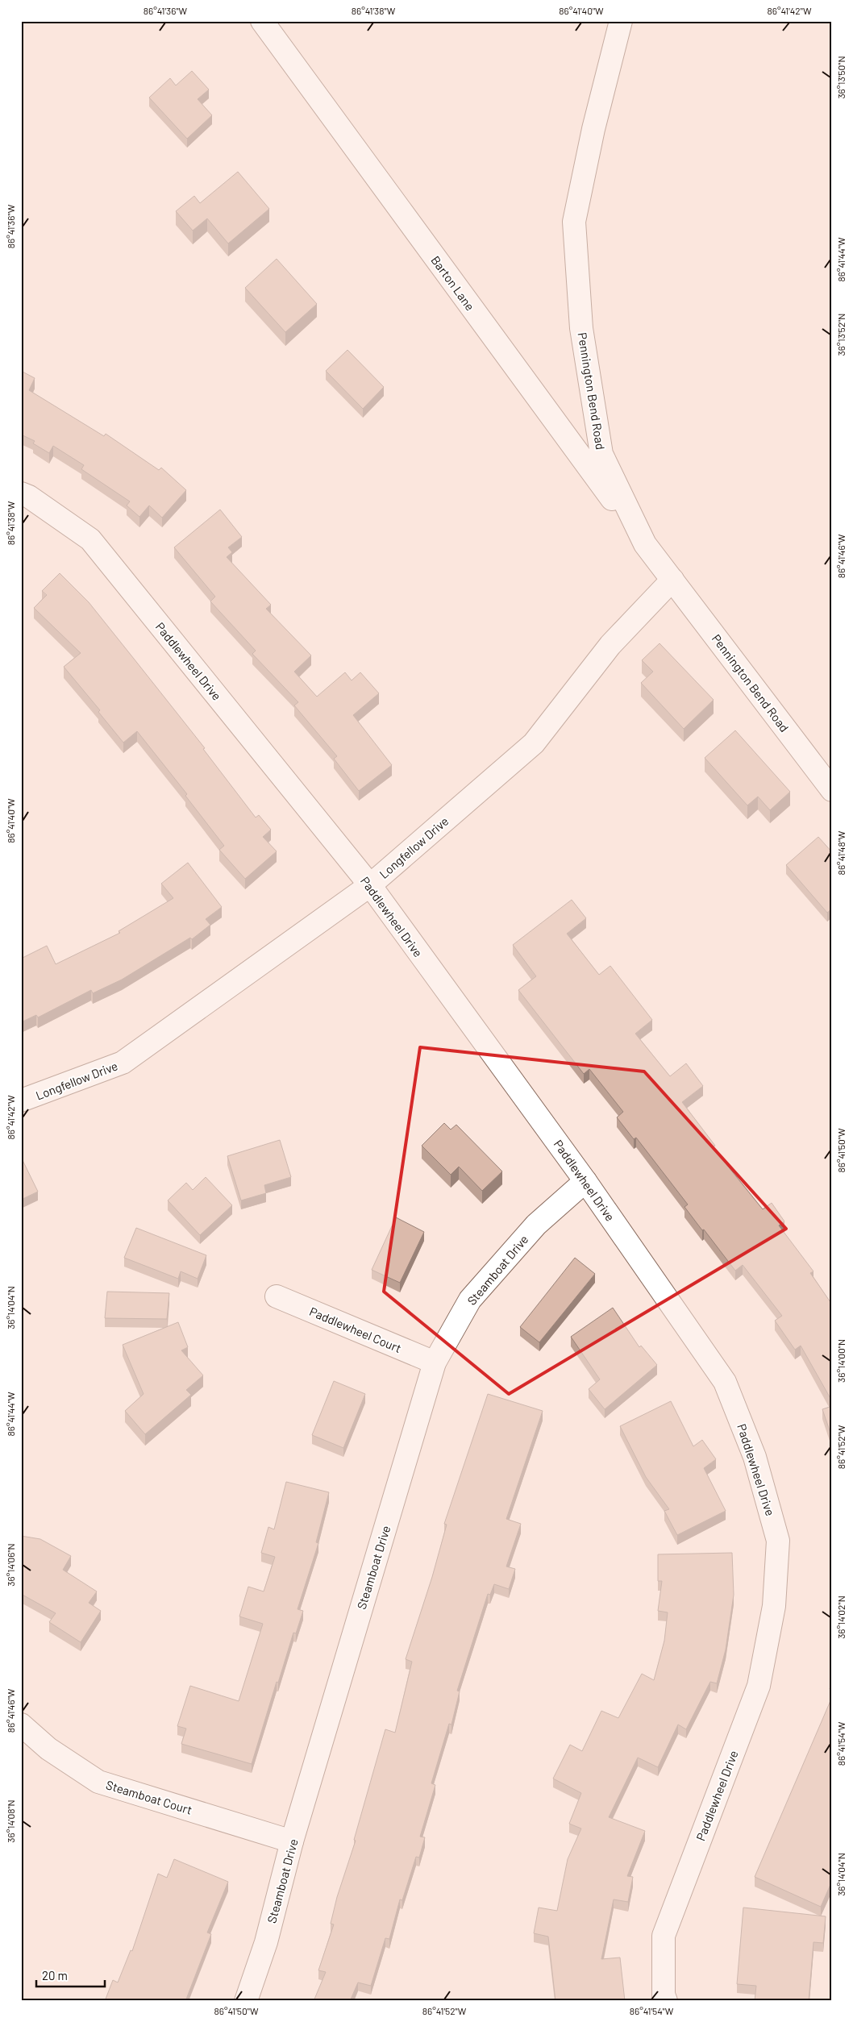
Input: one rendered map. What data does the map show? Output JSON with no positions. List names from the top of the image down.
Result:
{
  "streets": {
    "street": [
      "Barton Lane",
      "Pennington Bend Road",
      "Paddlewheel Drive",
      "Longfellow Drive",
      "Steamboat Drive",
      "Paddlewheel Court",
      "Steamboat Court"
    ]
  },
  "crossings": [
    ["Barton Lane", "Pennington Bend Road"],
    ["Pennington Bend Road", "Longfellow Drive"],
    ["Paddlewheel Drive", "Longfellow Drive"],
    ["Paddlewheel Drive", "Steamboat Drive"],
    ["Steamboat Drive", "Paddlewheel Court"],
    ["Steamboat Drive", "Steamboat Court"]
  ],
  "scale_bar": "20 m",
  "coordinates": [
    "86°41'36\"W",
    "86°41'38\"W",
    "86°41'40\"W",
    "86°41'42\"W",
    "36°13'50\"N",
    "86°41'44\"W",
    "36°13'52\"N",
    "86°41'46\"W",
    "86°41'48\"W",
    "86°41'50\"W",
    "36°14'04\"N",
    "36°14'00\"N",
    "86°41'52\"W",
    "36°14'06\"N",
    "36°14'02\"N",
    "86°41'54\"W",
    "36°14'08\"N"
  ]
}
